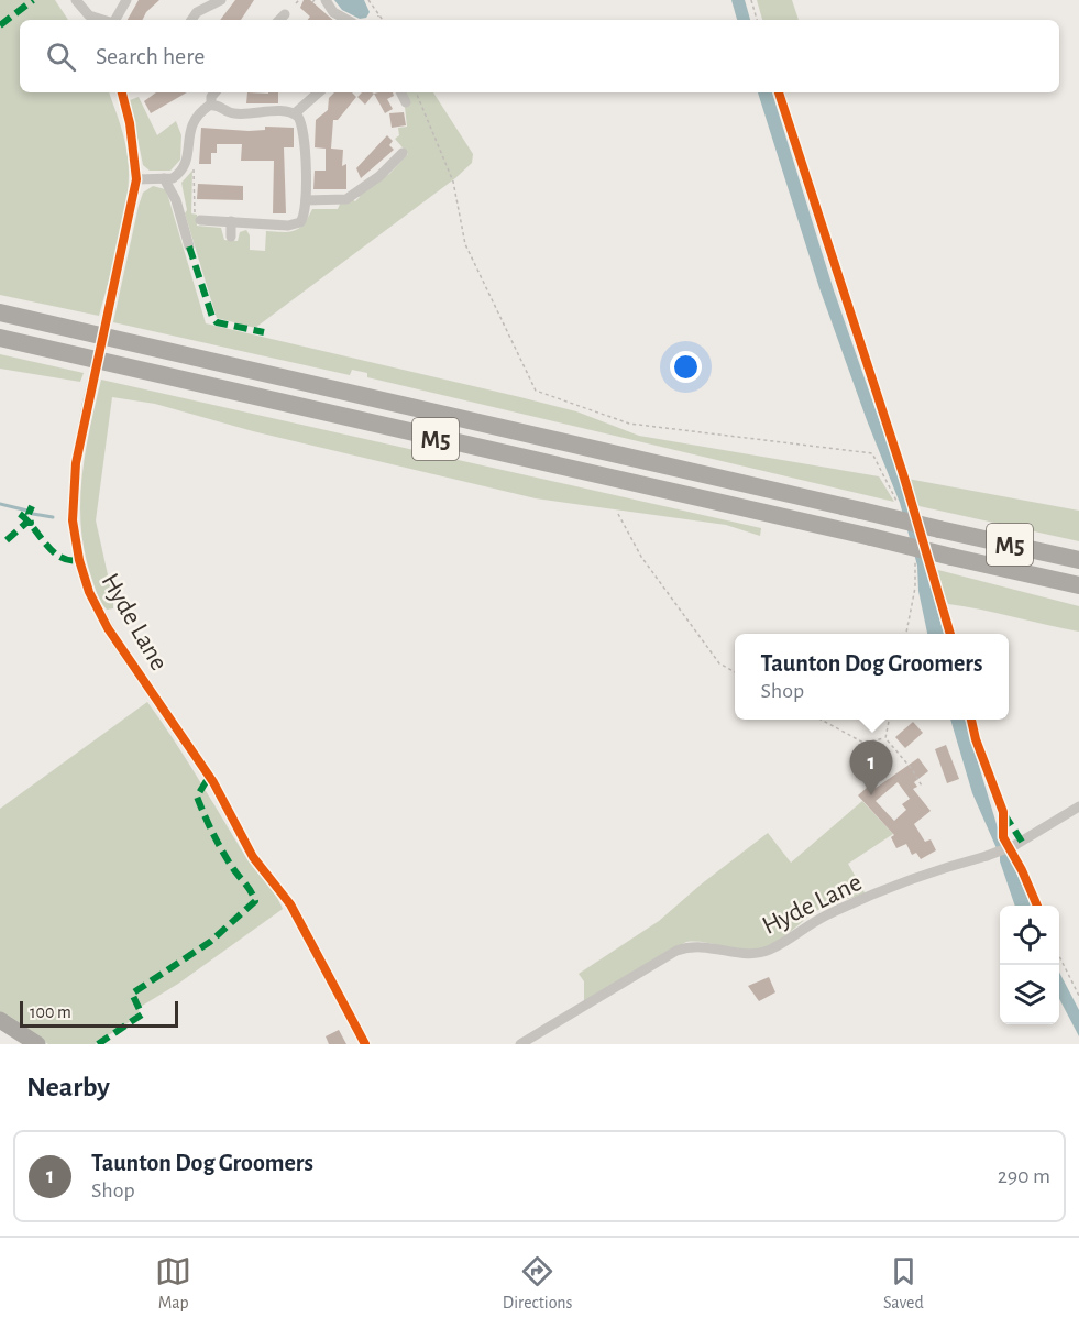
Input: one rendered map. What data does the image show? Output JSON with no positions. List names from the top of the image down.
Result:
{
  "streets": {
    "highway": ["M5"],
    "street": ["Hyde Lane"]
  },
  "scale_bar": "100 m",
  "page": {
    "search": "Search here",
    "popup": ["Taunton Dog Groomers", "Shop"],
    "pins": "1",
    "scale": "100 m",
    "heading": "Nearby",
    "list": [
      {
        "mark": "1",
        "name": "Taunton Dog Groomers",
        "note": "Shop",
        "value": "290 m"
      }
    ],
    "nav": ["Map", "Directions", "Saved"]
  }
}
